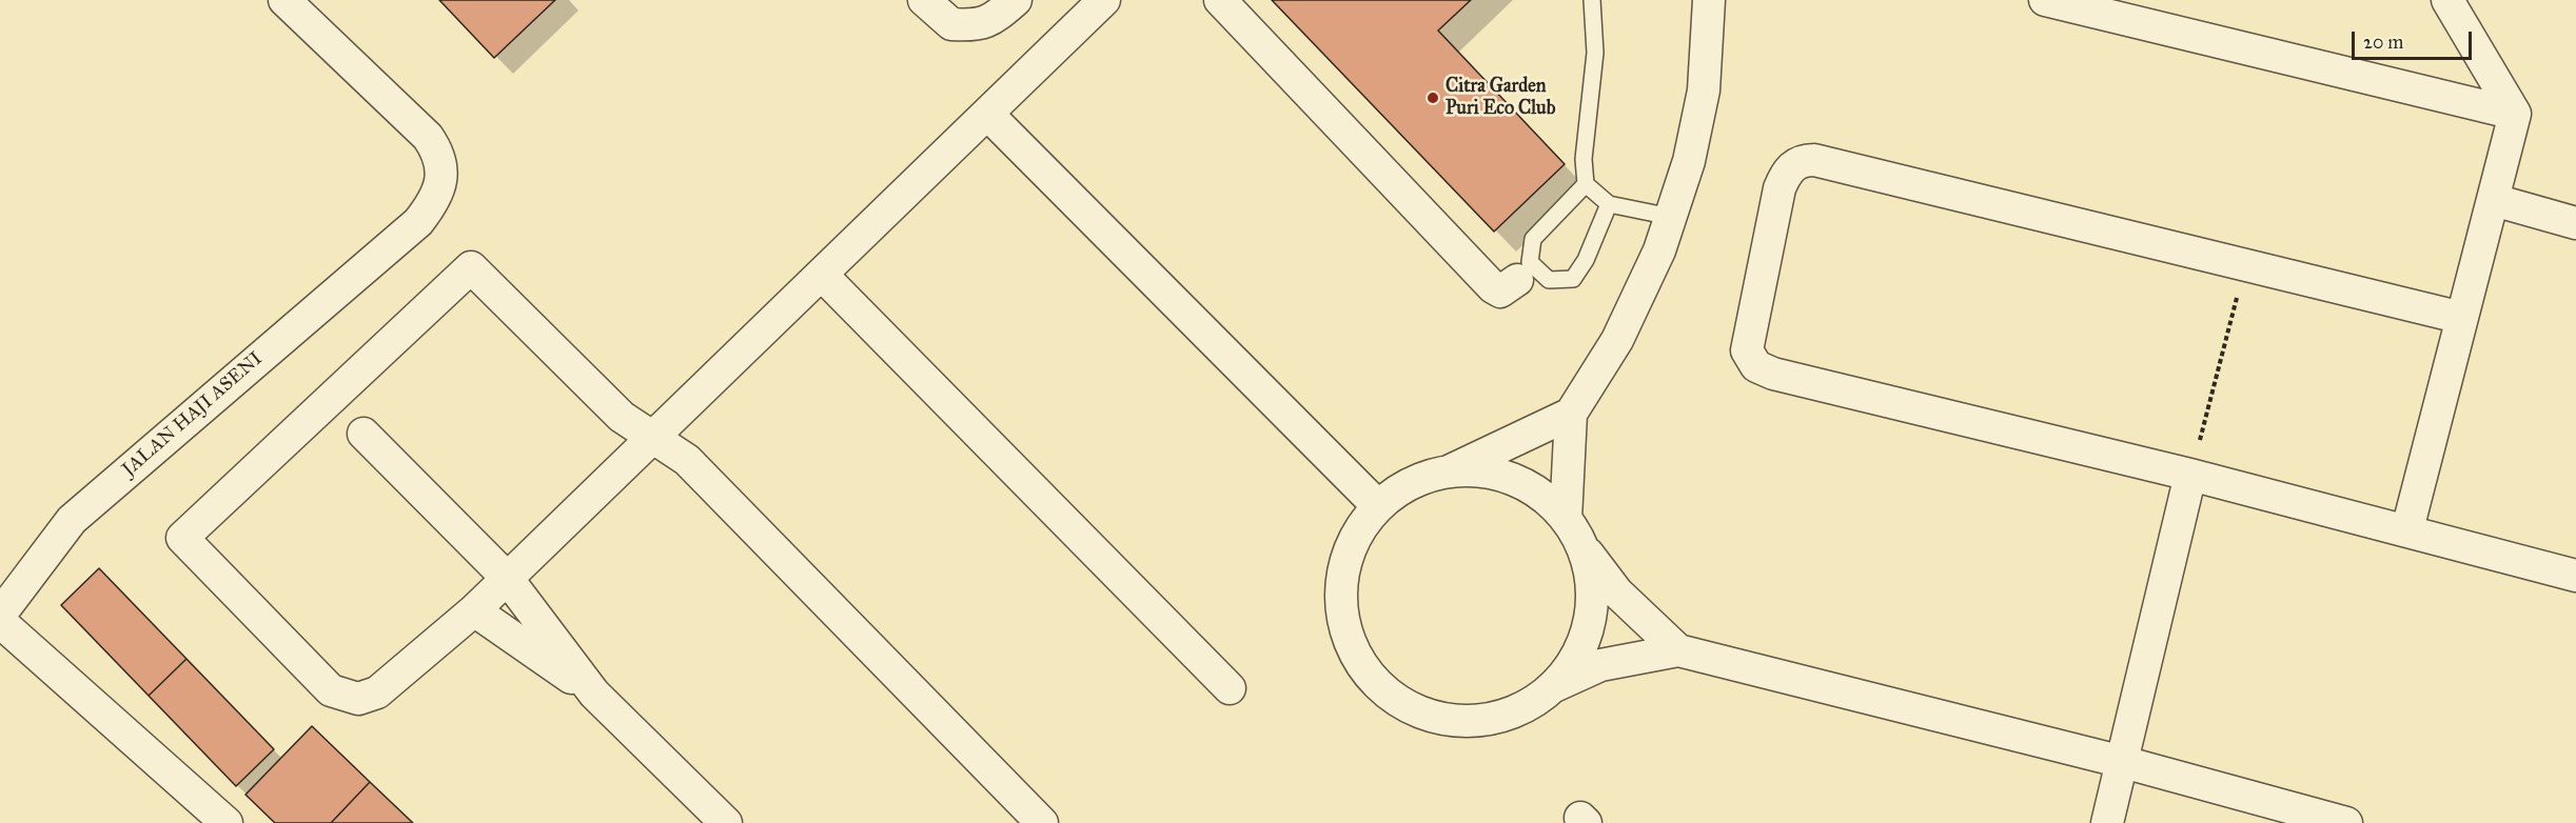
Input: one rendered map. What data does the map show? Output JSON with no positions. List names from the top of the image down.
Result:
{
  "streets": {
    "street": ["JALAN HAJI ASENI"]
  },
  "places": ["Citra Garden Puri Eco Club"],
  "scale_bar": "20 m"
}
